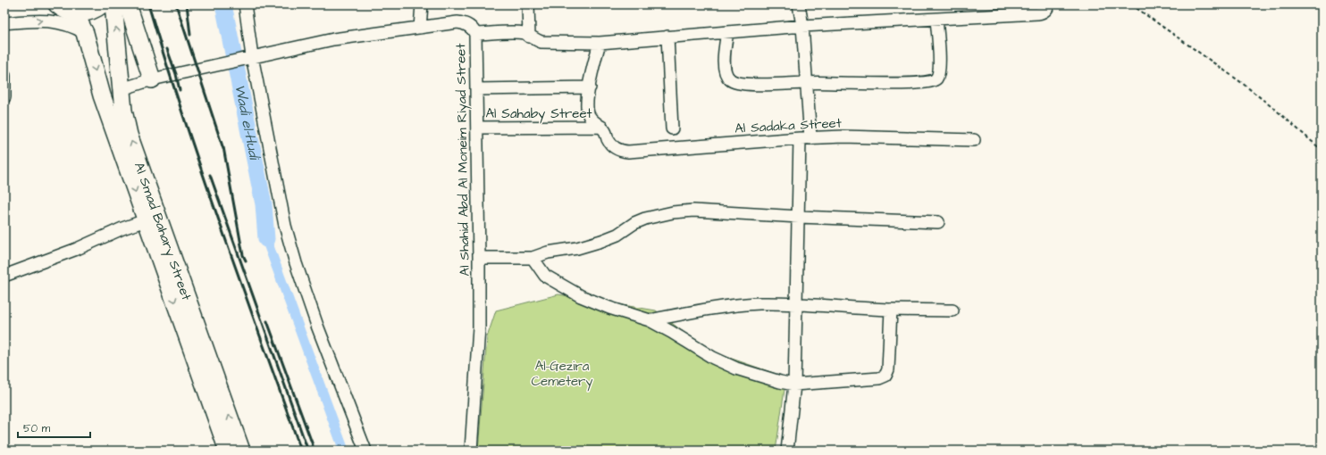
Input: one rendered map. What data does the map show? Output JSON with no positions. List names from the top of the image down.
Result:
{
  "streets": {
    "highway": ["Al Smad Bahary Street"],
    "street": ["Al Sahaby Street", "Al Sadaka Street", "Al Shahid Abd Al Moneim Riyad Street"]
  },
  "crossings": [
    ["Al Sahaby Street", "Al Sadaka Street"],
    ["Al Sahaby Street", "Al Shahid Abd Al Moneim Riyad Street"],
    ["Al Shahid Abd Al Moneim Riyad Street", "Al Smad Bahary Street"]
  ],
  "water": ["Wadi el-Hudi"],
  "parks": ["Al-Gezira Cemetery"],
  "scale_bar": "50 m"
}
